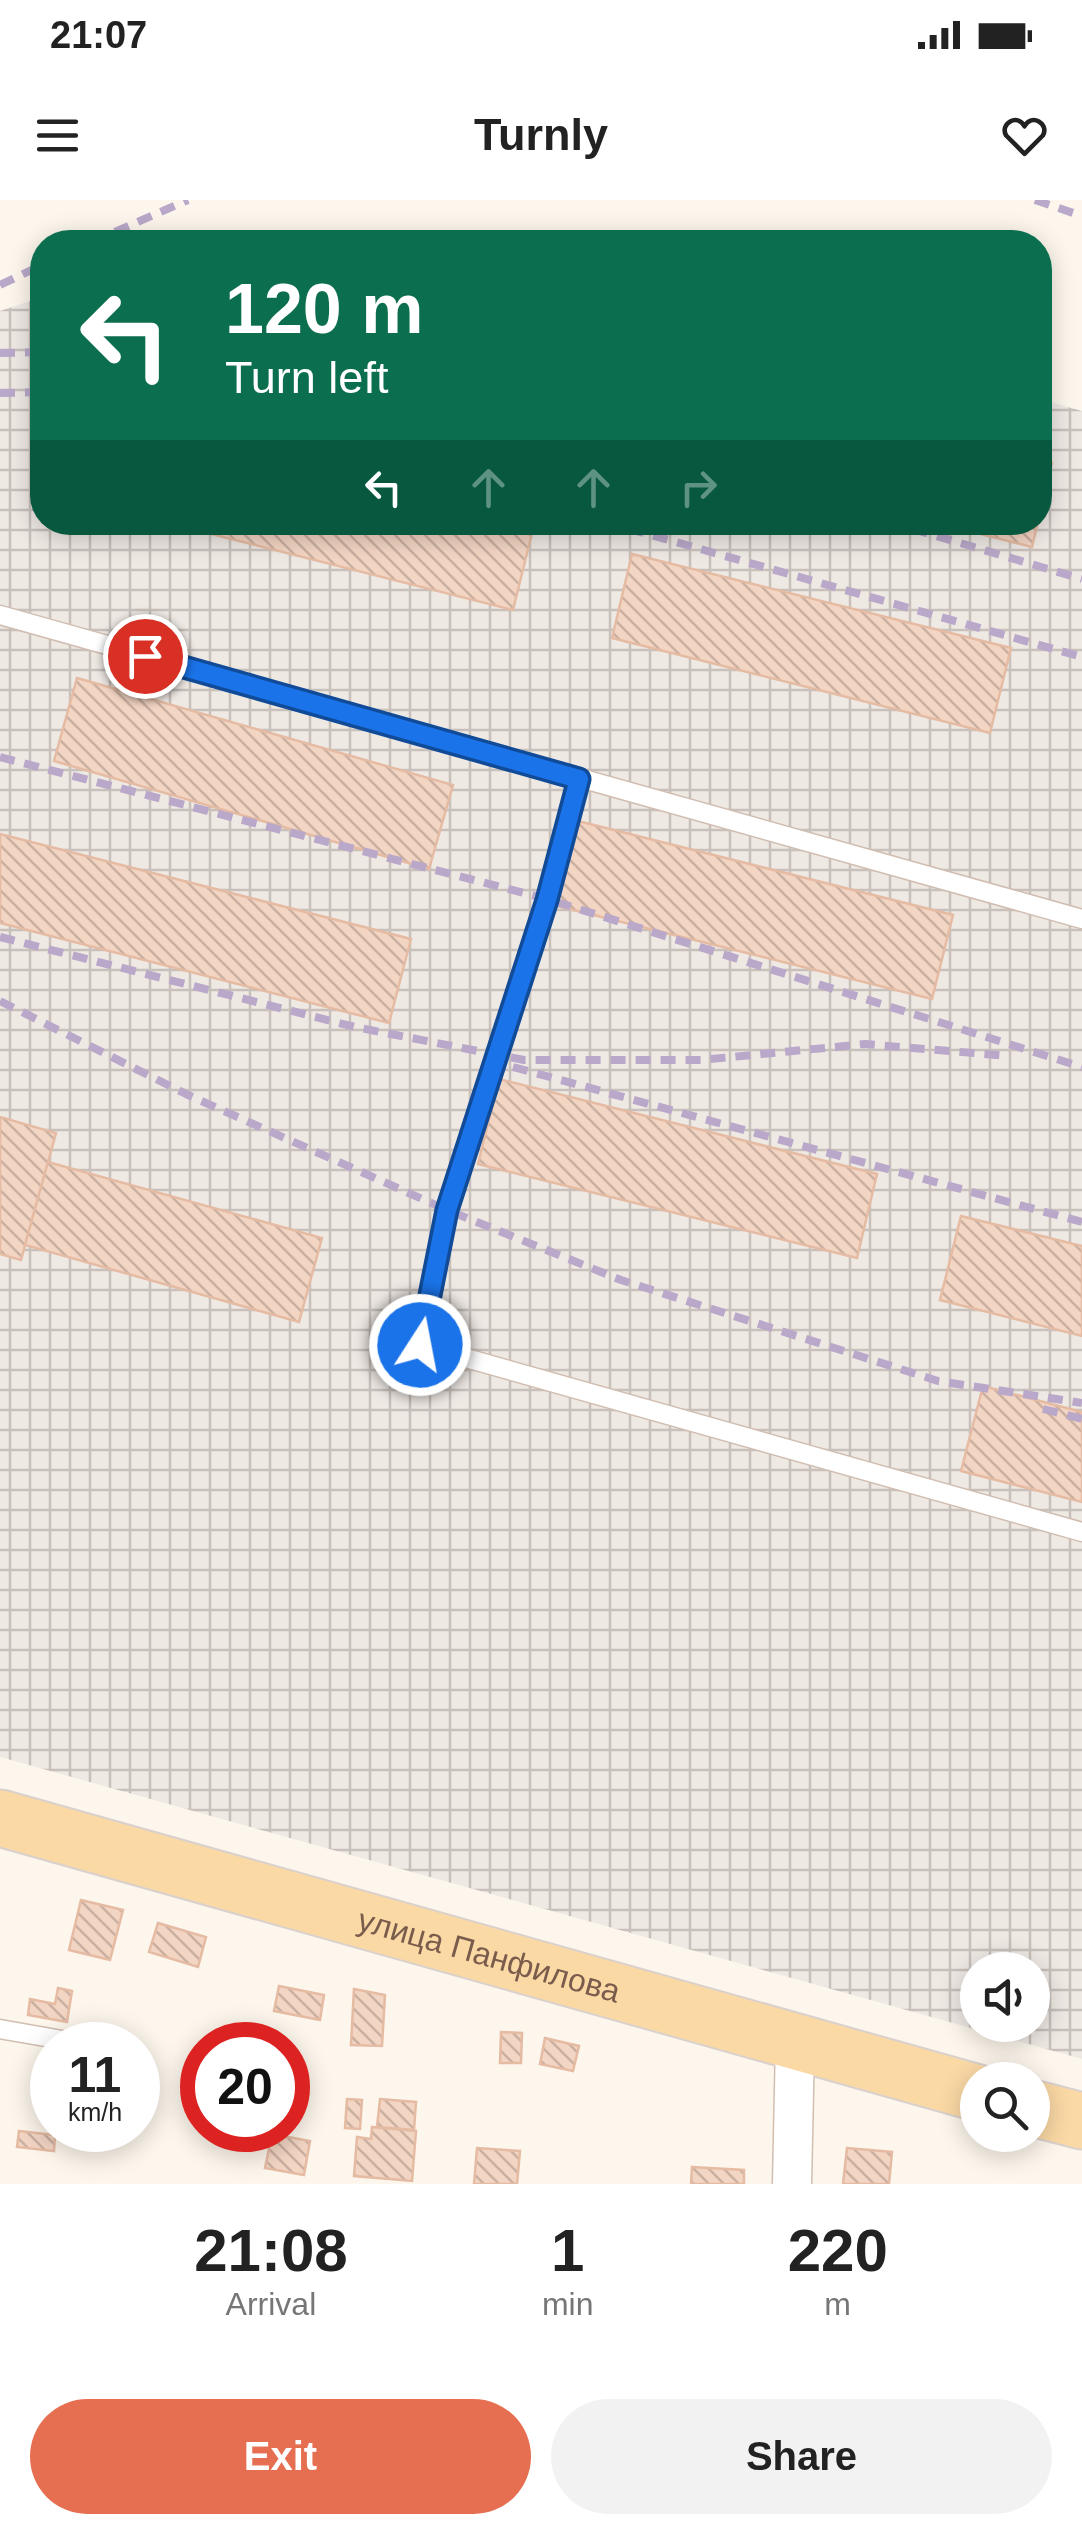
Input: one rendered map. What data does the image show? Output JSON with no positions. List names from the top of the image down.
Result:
{
  "streets": {
    "main road": ["улица Панфилова"]
  },
  "page": {
    "status": "21:07",
    "header": "Turnly",
    "turn": ["120 m", "Turn left"],
    "speed": "11 km/h",
    "limit": "20",
    "eta": [
      "21:08",
      "Arrival",
      "1",
      "min",
      "220",
      "m"
    ],
    "buttons": ["Exit", "Share"]
  }
}
